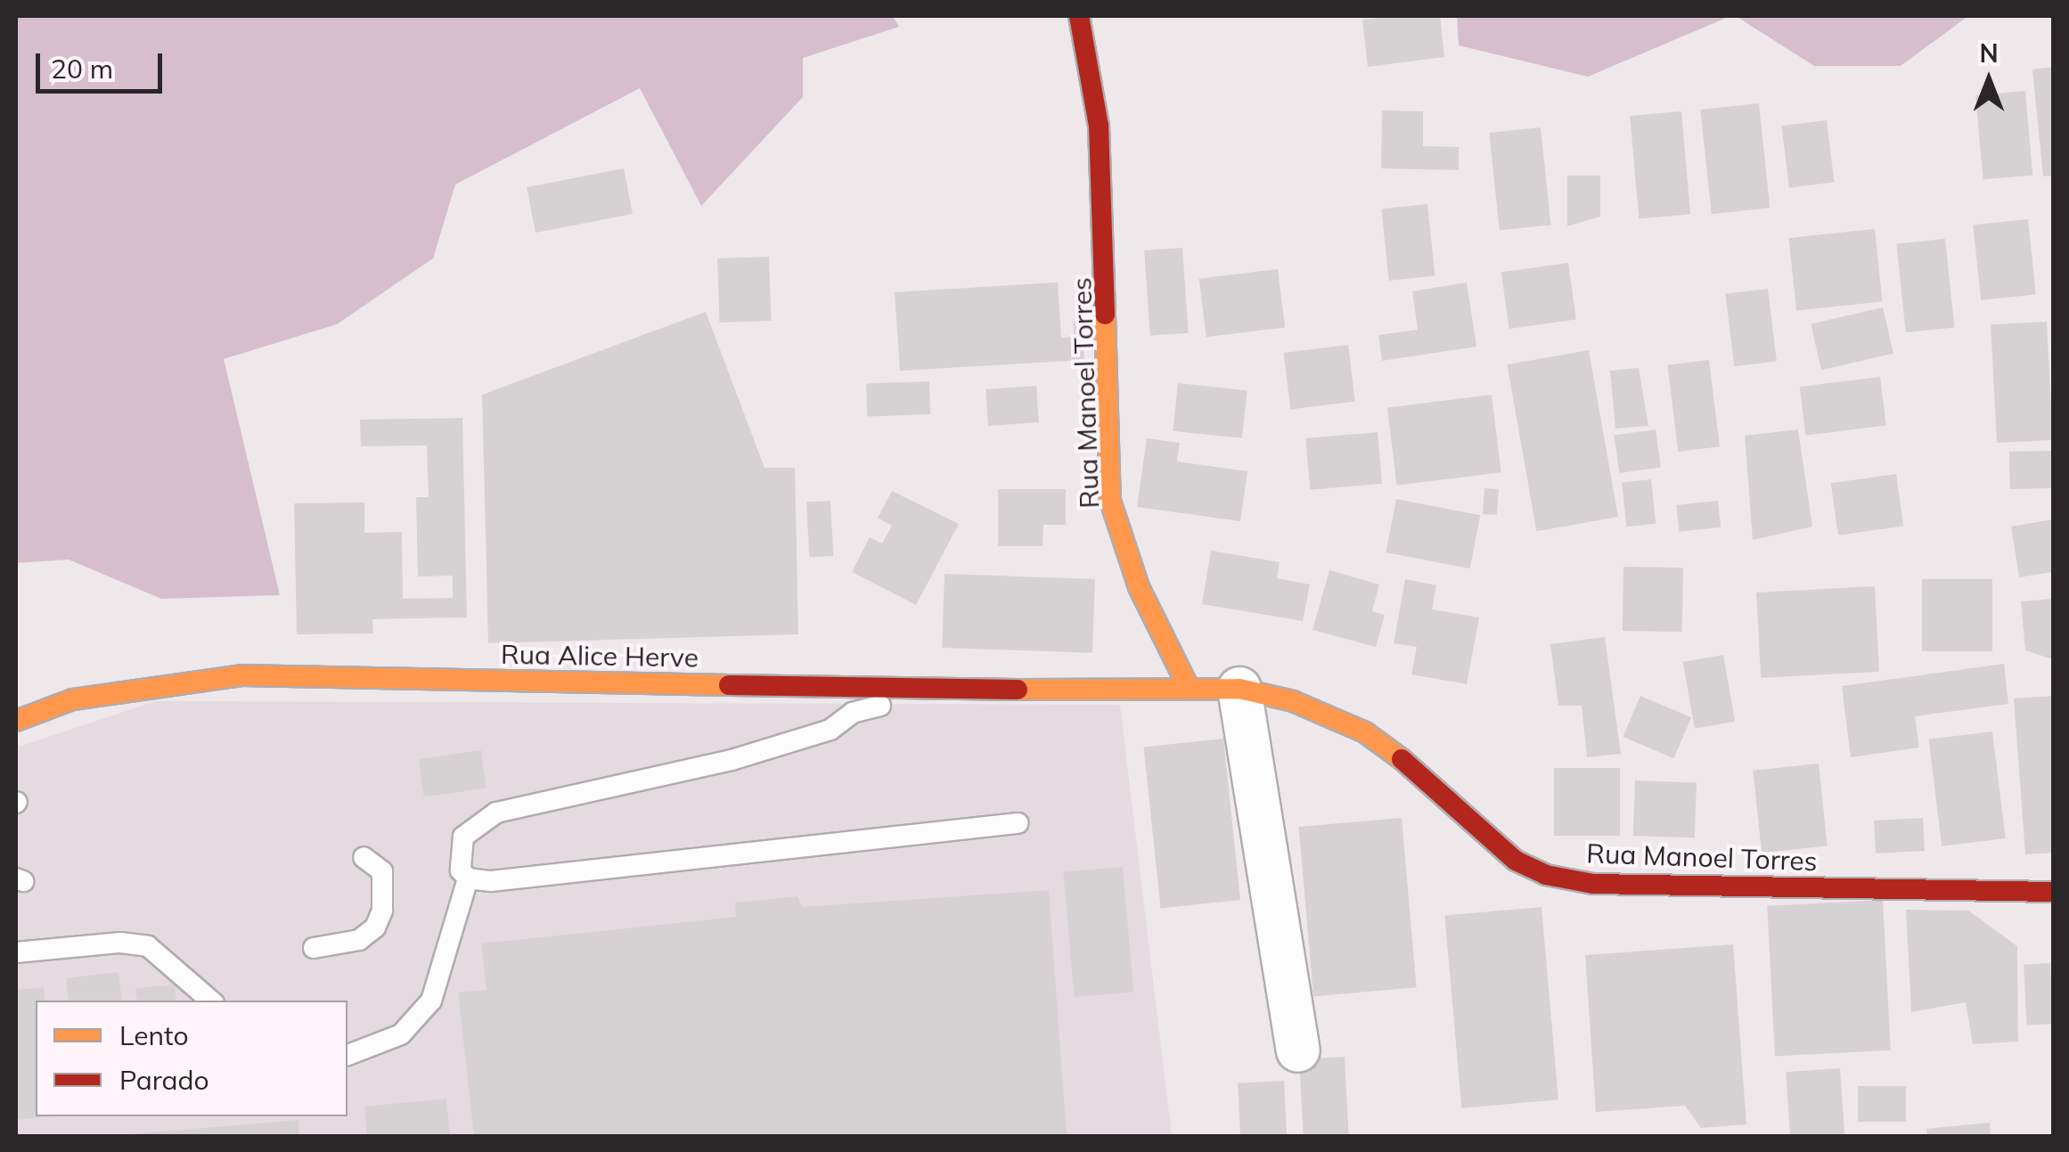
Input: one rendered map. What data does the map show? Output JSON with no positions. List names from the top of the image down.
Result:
{
  "streets": {
    "street": ["Rua Manoel Torres", "Rua Alice Herve"]
  },
  "crossings": [
    ["Rua Manoel Torres", "Rua Alice Herve"]
  ],
  "legend": ["Lento", "Parado"],
  "scale_bar": "20 m",
  "north": "top"
}
